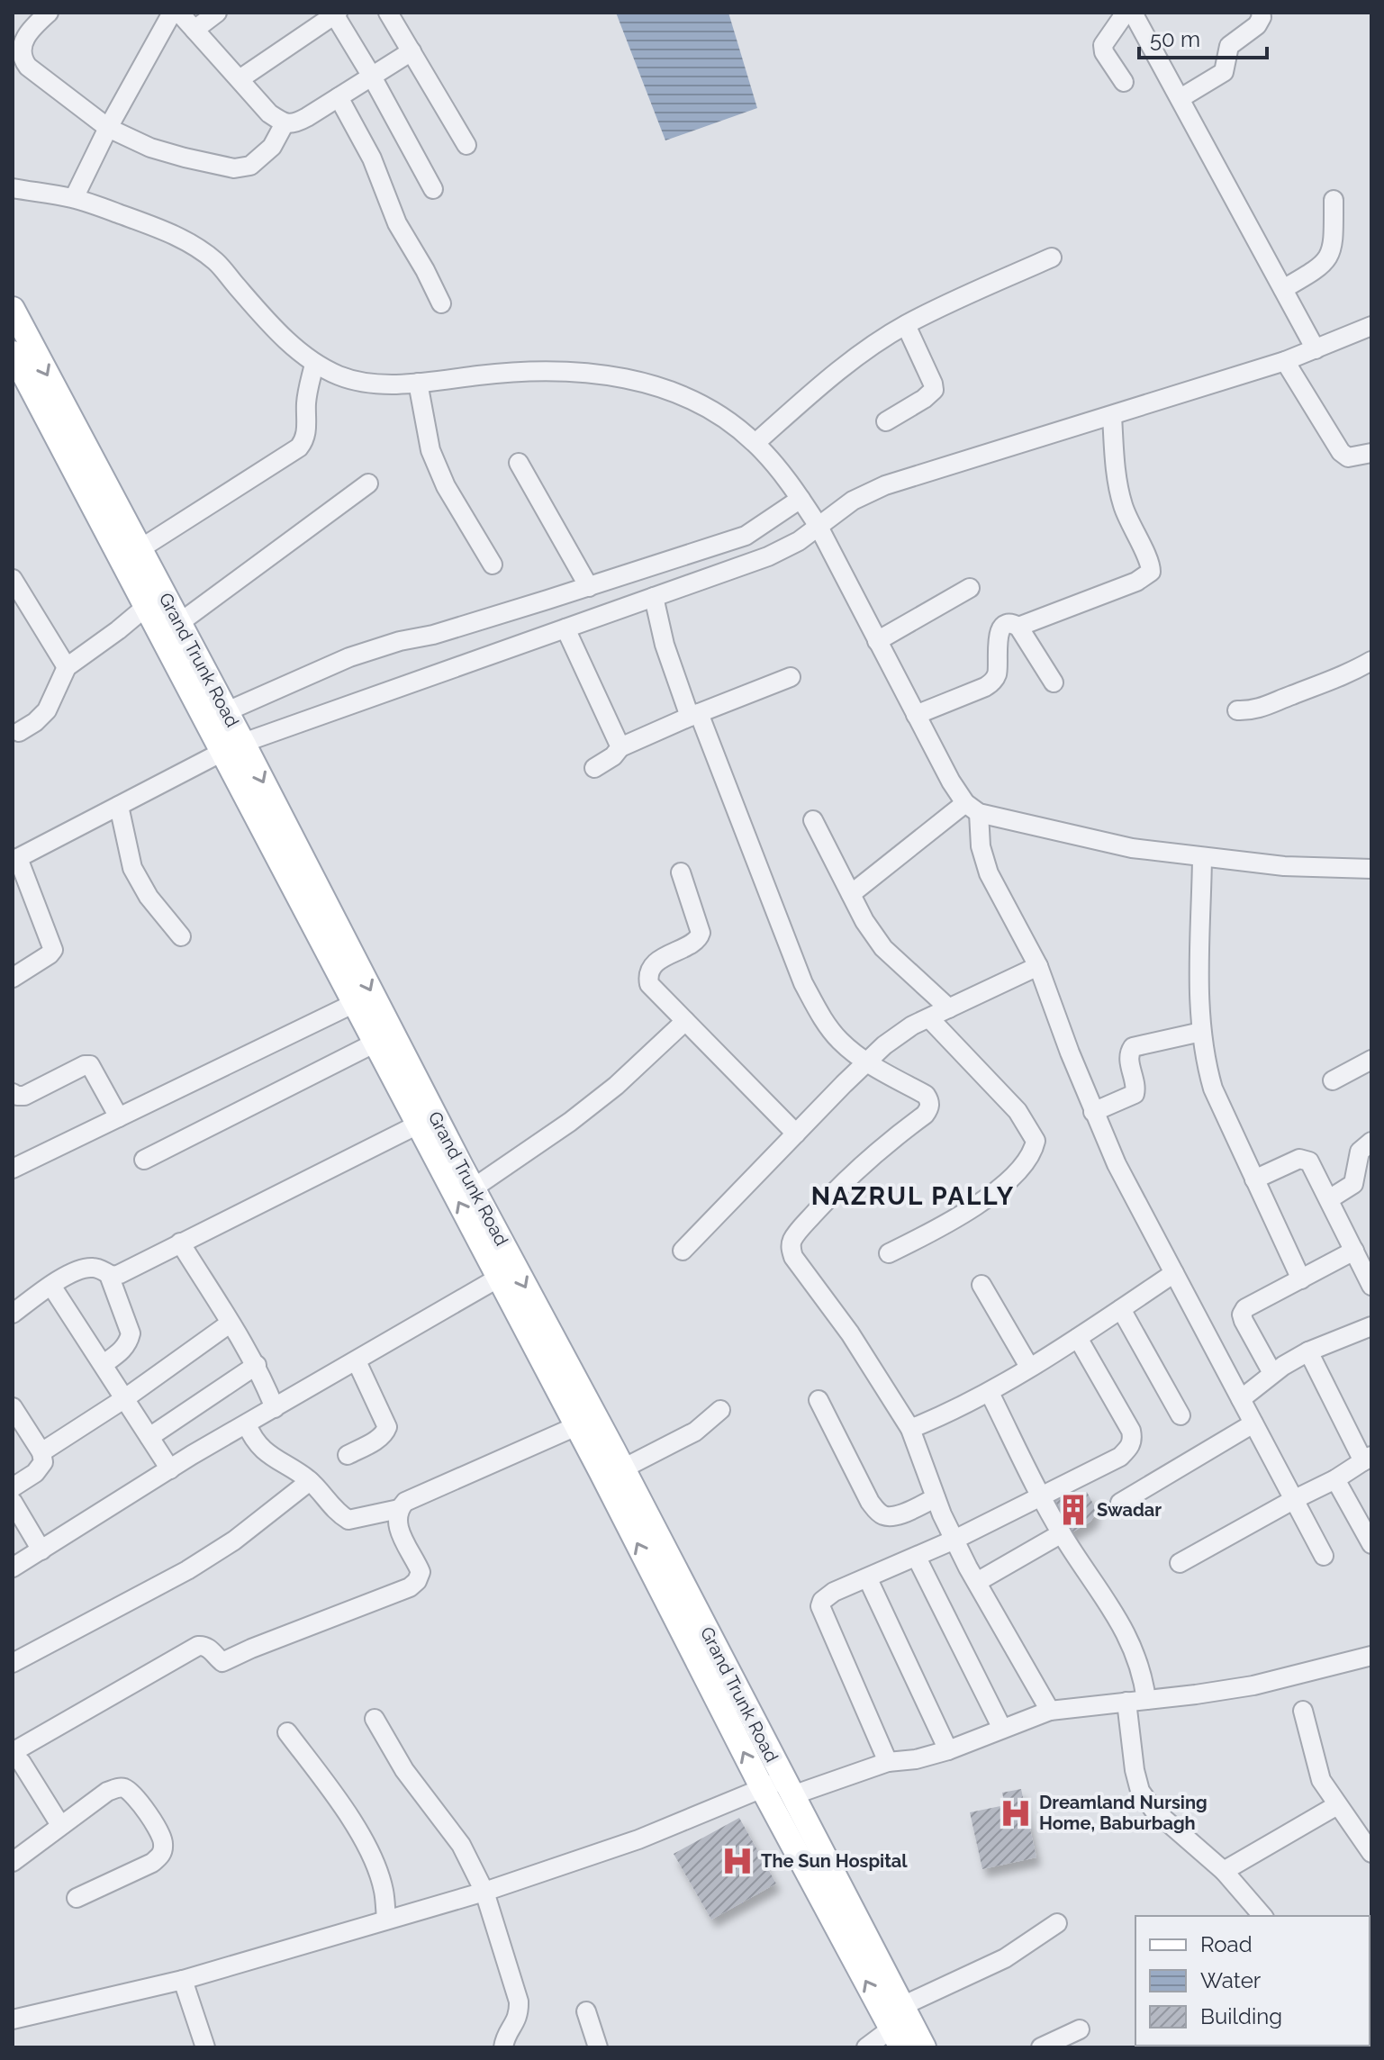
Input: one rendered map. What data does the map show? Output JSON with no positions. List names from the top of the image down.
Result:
{
  "streets": {
    "main road": ["Grand Trunk Road"]
  },
  "districts": ["NAZRUL PALLY"],
  "places": {
    "building": ["Swadar"],
    "hospital": ["Dreamland Nursing Home, Baburbagh", "The Sun Hospital"]
  },
  "legend": ["Road", "Water", "Building"],
  "scale_bar": "50 m"
}
